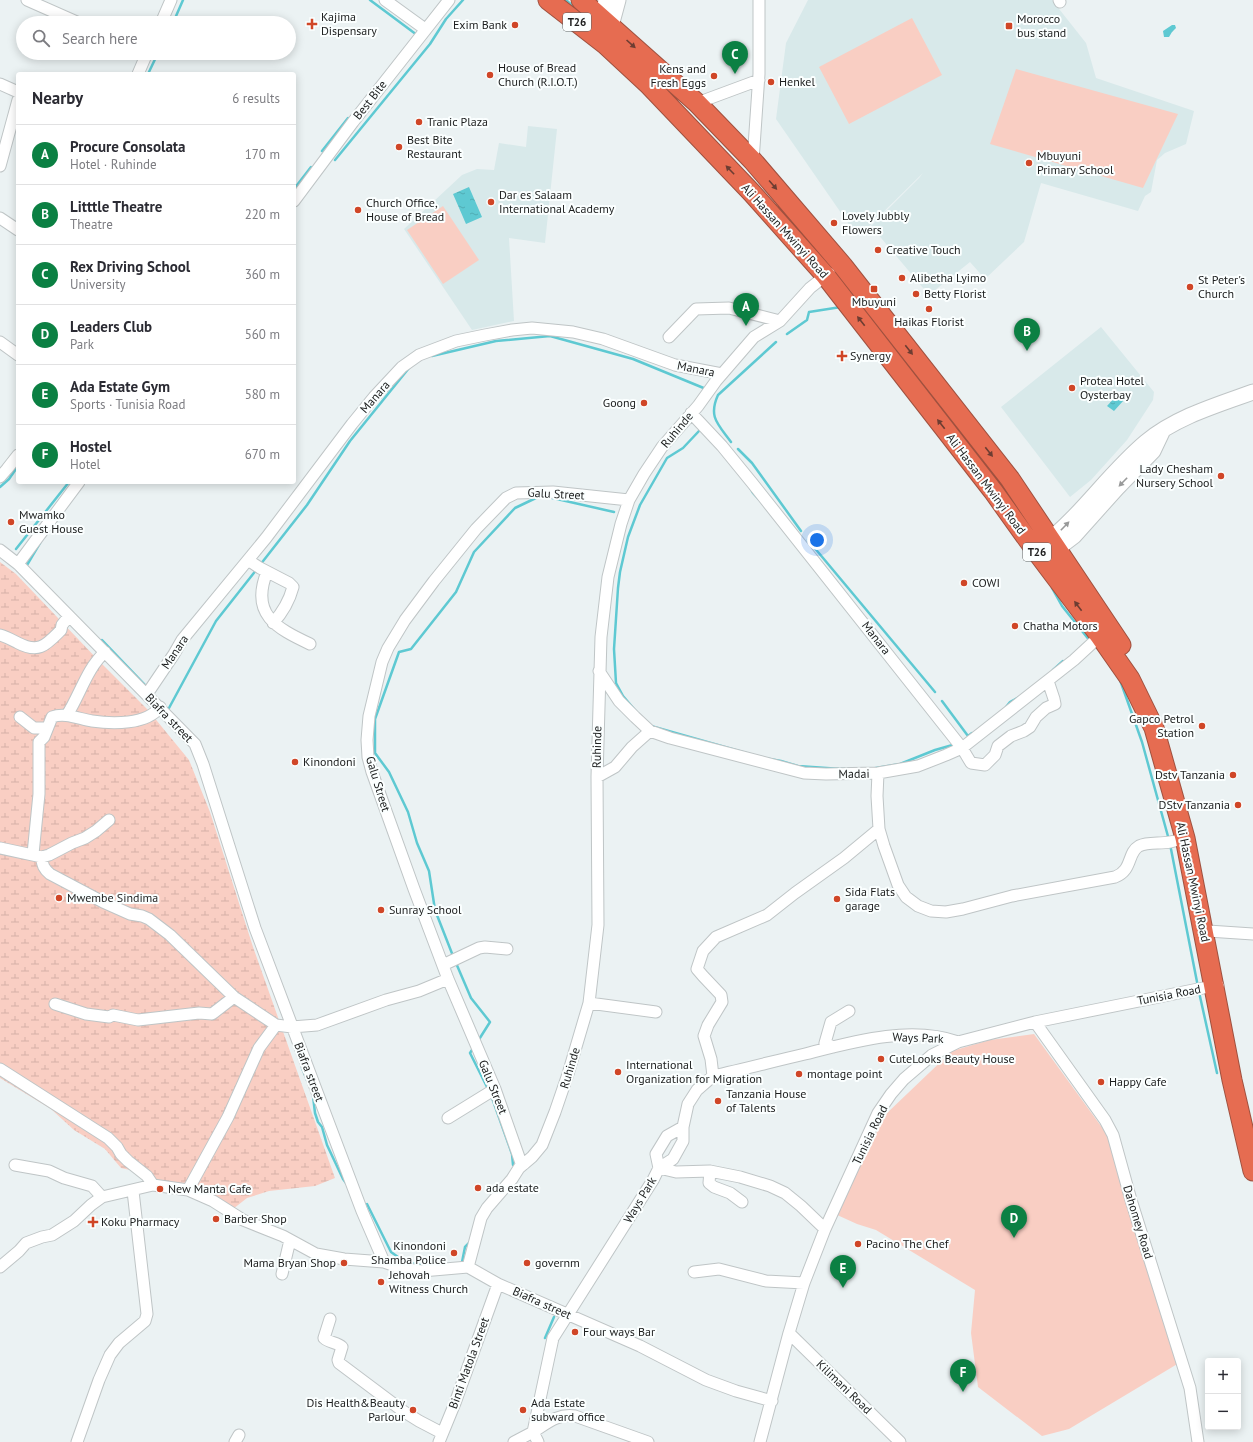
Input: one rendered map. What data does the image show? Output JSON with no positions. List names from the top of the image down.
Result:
{
  "streets": {
    "highway": ["T26", "Ali Hassan Mwinyi Road"],
    "street": [
      "Best Bite",
      "Manara",
      "Ruhinde",
      "Galu Street",
      "Biafra street",
      "Madai",
      "Tunisia Road",
      "Ways Park",
      "Dahomey Road",
      "Binti Matola Street",
      "Kilimani Road"
    ]
  },
  "crossings": [
    ["Ali Hassan Mwinyi Road", "Ruhinde"],
    ["Ali Hassan Mwinyi Road", "Madai"],
    ["Ali Hassan Mwinyi Road", "Tunisia Road"],
    ["Manara", "Ruhinde"],
    ["Manara", "Biafra street"],
    ["Manara", "Madai"],
    ["Ruhinde", "Galu Street"],
    ["Ruhinde", "Biafra street"],
    ["Ruhinde", "Madai"],
    ["Biafra street", "Tunisia Road"],
    ["Biafra street", "Ways Park"],
    ["Biafra street", "Binti Matola Street"],
    ["Tunisia Road", "Ways Park"],
    ["Tunisia Road", "Dahomey Road"],
    ["Tunisia Road", "Kilimani Road"]
  ],
  "places": {
    "health": ["Kajima Dispensary", "Synergy", "Koku Pharmacy"],
    "other": [
      "Exim Bank",
      "House of Bread Church (R.I.O.T.)",
      "Kens and Fresh Eggs",
      "Henkel",
      "Tranic Plaza",
      "Best Bite Restaurant",
      "Mbuyuni Primary School",
      "Dar es Salaam International Academy",
      "Church Office, House of Bread",
      "Lovely Jubbly Flowers",
      "Creative Touch",
      "Alibetha Lyimo",
      "St Peter's Church",
      "Betty Florist",
      "Haikas Florist",
      "Protea Hotel Oysterbay",
      "Goong",
      "Lady Chesham Nursery School",
      "Mwamko Guest House",
      "COWI",
      "Chatha Motors",
      "Gapco Petrol Station",
      "Kinondoni",
      "Dstv Tanzania",
      "DStv Tanzania",
      "Mwembe Sindima",
      "Sida Flats garage",
      "Sunray School",
      "CuteLooks Beauty House",
      "International Organization for Migration",
      "montage point",
      "Happy Cafe",
      "Tanzania House of Talents",
      "ada estate",
      "New Manta Cafe",
      "Barber Shop",
      "Pacino The Chef",
      "Kinondoni Shamba Police",
      "Mama Bryan Shop",
      "governm",
      "Jehovah Witness Church",
      "Four ways Bar",
      "Dis Health&Beauty Parlour",
      "Ada Estate subward office"
    ],
    "transit": ["Morocco bus stand", "Mbuyuni"]
  },
  "page": {
    "search": "Search here",
    "pins": [
      "C",
      "A",
      "B",
      "D",
      "E",
      "F"
    ],
    "heading": ["Nearby", "6 results"],
    "list": [
      {
        "mark": "A",
        "name": "Procure Consolata",
        "note": "Hotel · Ruhinde",
        "value": "170 m"
      },
      {
        "mark": "B",
        "name": "Litttle Theatre",
        "note": "Theatre",
        "value": "220 m"
      },
      {
        "mark": "C",
        "name": "Rex Driving School",
        "note": "University",
        "value": "360 m"
      },
      {
        "mark": "D",
        "name": "Leaders Club",
        "note": "Park",
        "value": "560 m"
      },
      {
        "mark": "E",
        "name": "Ada Estate Gym",
        "note": "Sports · Tunisia Road",
        "value": "580 m"
      },
      {
        "mark": "F",
        "name": "Hostel",
        "note": "Hotel",
        "value": "670 m"
      }
    ],
    "map_buttons": ["+", "−"]
  }
}
